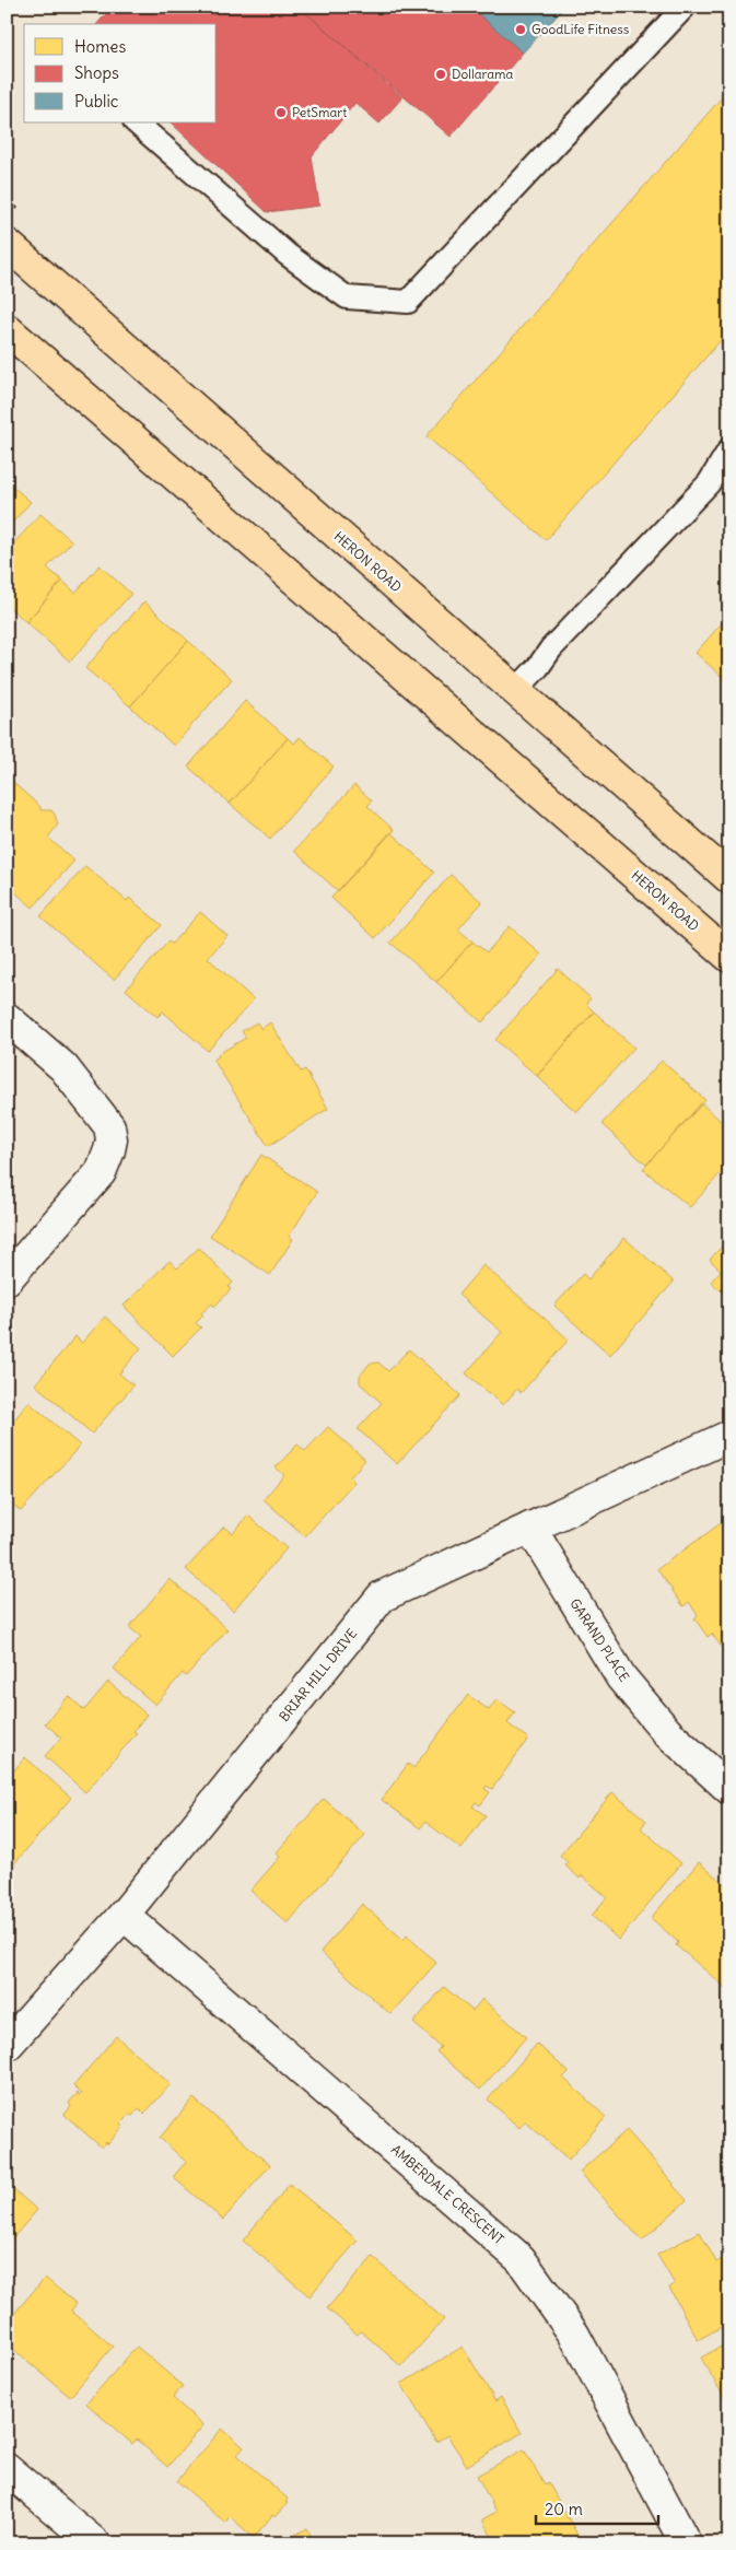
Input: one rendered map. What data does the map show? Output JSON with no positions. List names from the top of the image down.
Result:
{
  "streets": {
    "main road": ["HERON ROAD"],
    "street": ["GARAND PLACE", "BRIAR HILL DRIVE", "AMBERDALE CRESCENT"]
  },
  "crossings": [
    ["GARAND PLACE", "BRIAR HILL DRIVE"],
    ["BRIAR HILL DRIVE", "AMBERDALE CRESCENT"]
  ],
  "places": ["GoodLife Fitness", "Dollarama", "PetSmart"],
  "legend": ["Homes", "Shops", "Public"],
  "scale_bar": "20 m"
}
